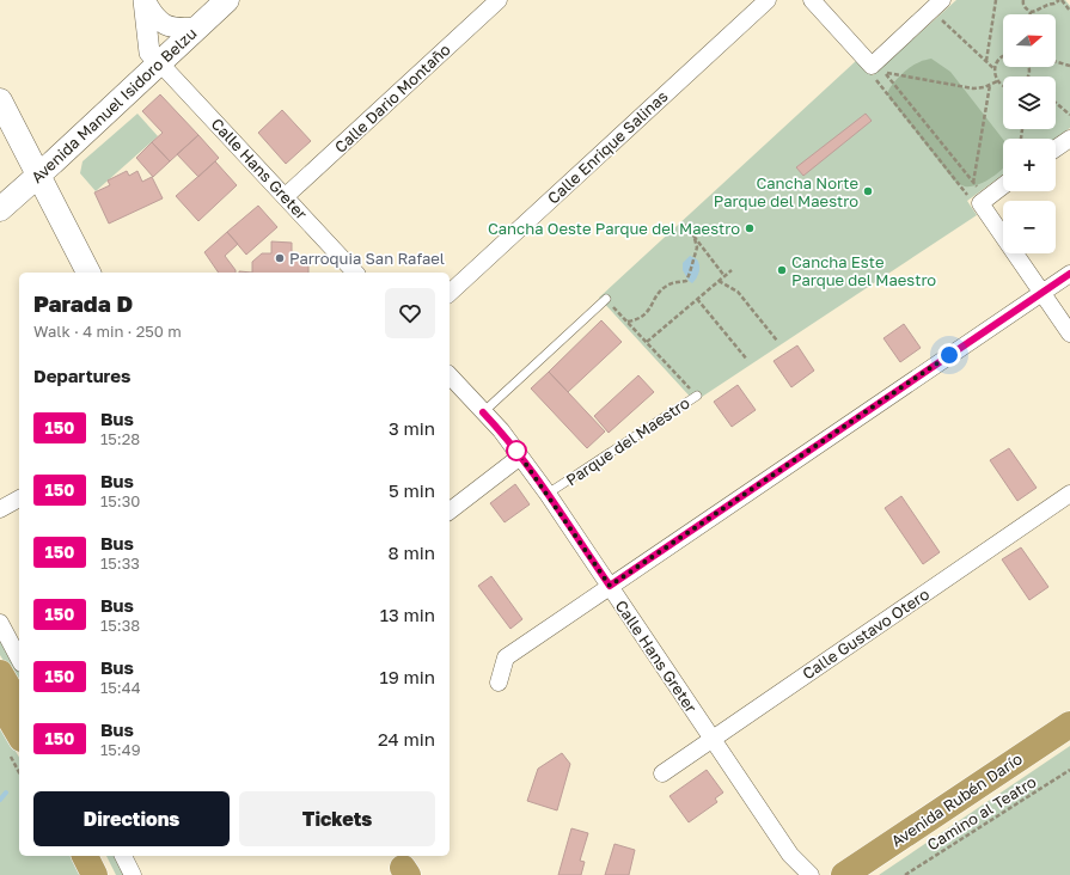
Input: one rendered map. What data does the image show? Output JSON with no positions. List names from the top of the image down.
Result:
{
  "streets": {
    "highway": ["Avenida Rubén Darío"],
    "main road": ["Avenida Manuel Isidoro Belzu"],
    "street": [
      "Calle Dario Montaño",
      "Calle Enrique Salinas",
      "Calle Hans Greter",
      "Calle Gustavo Otero"
    ],
    "lane": ["Parque del Maestro"],
    "path": ["Camino al Teatro"]
  },
  "crossings": [
    ["Calle Dario Montaño", "Calle Hans Greter"],
    ["Avenida Manuel Isidoro Belzu", "Calle Hans Greter"],
    ["Calle Hans Greter", "Parque del Maestro"],
    ["Calle Hans Greter", "Calle Gustavo Otero"]
  ],
  "places": [
    "Cancha Norte Parque del Maestro",
    "Cancha Oeste Parque del Maestro",
    "Parroquia San Rafael",
    "Cancha Este Parque del Maestro"
  ],
  "lines": ["bus line 150"],
  "north": "right",
  "page": {
    "map_buttons": ["+", "−"],
    "heading": [
      ["Parada D", "Walk · 4 min · 250 m"],
      "Departures"
    ],
    "list": [
      {
        "mark": "150",
        "name": "Bus",
        "note": "15:28",
        "value": "3 min"
      },
      {
        "mark": "150",
        "name": "Bus",
        "note": "15:30",
        "value": "5 min"
      },
      {
        "mark": "150",
        "name": "Bus",
        "note": "15:33",
        "value": "8 min"
      },
      {
        "mark": "150",
        "name": "Bus",
        "note": "15:38",
        "value": "13 min"
      },
      {
        "mark": "150",
        "name": "Bus",
        "note": "15:44",
        "value": "19 min"
      },
      {
        "mark": "150",
        "name": "Bus",
        "note": "15:49",
        "value": "24 min"
      }
    ],
    "buttons": ["Directions", "Tickets"]
  }
}
